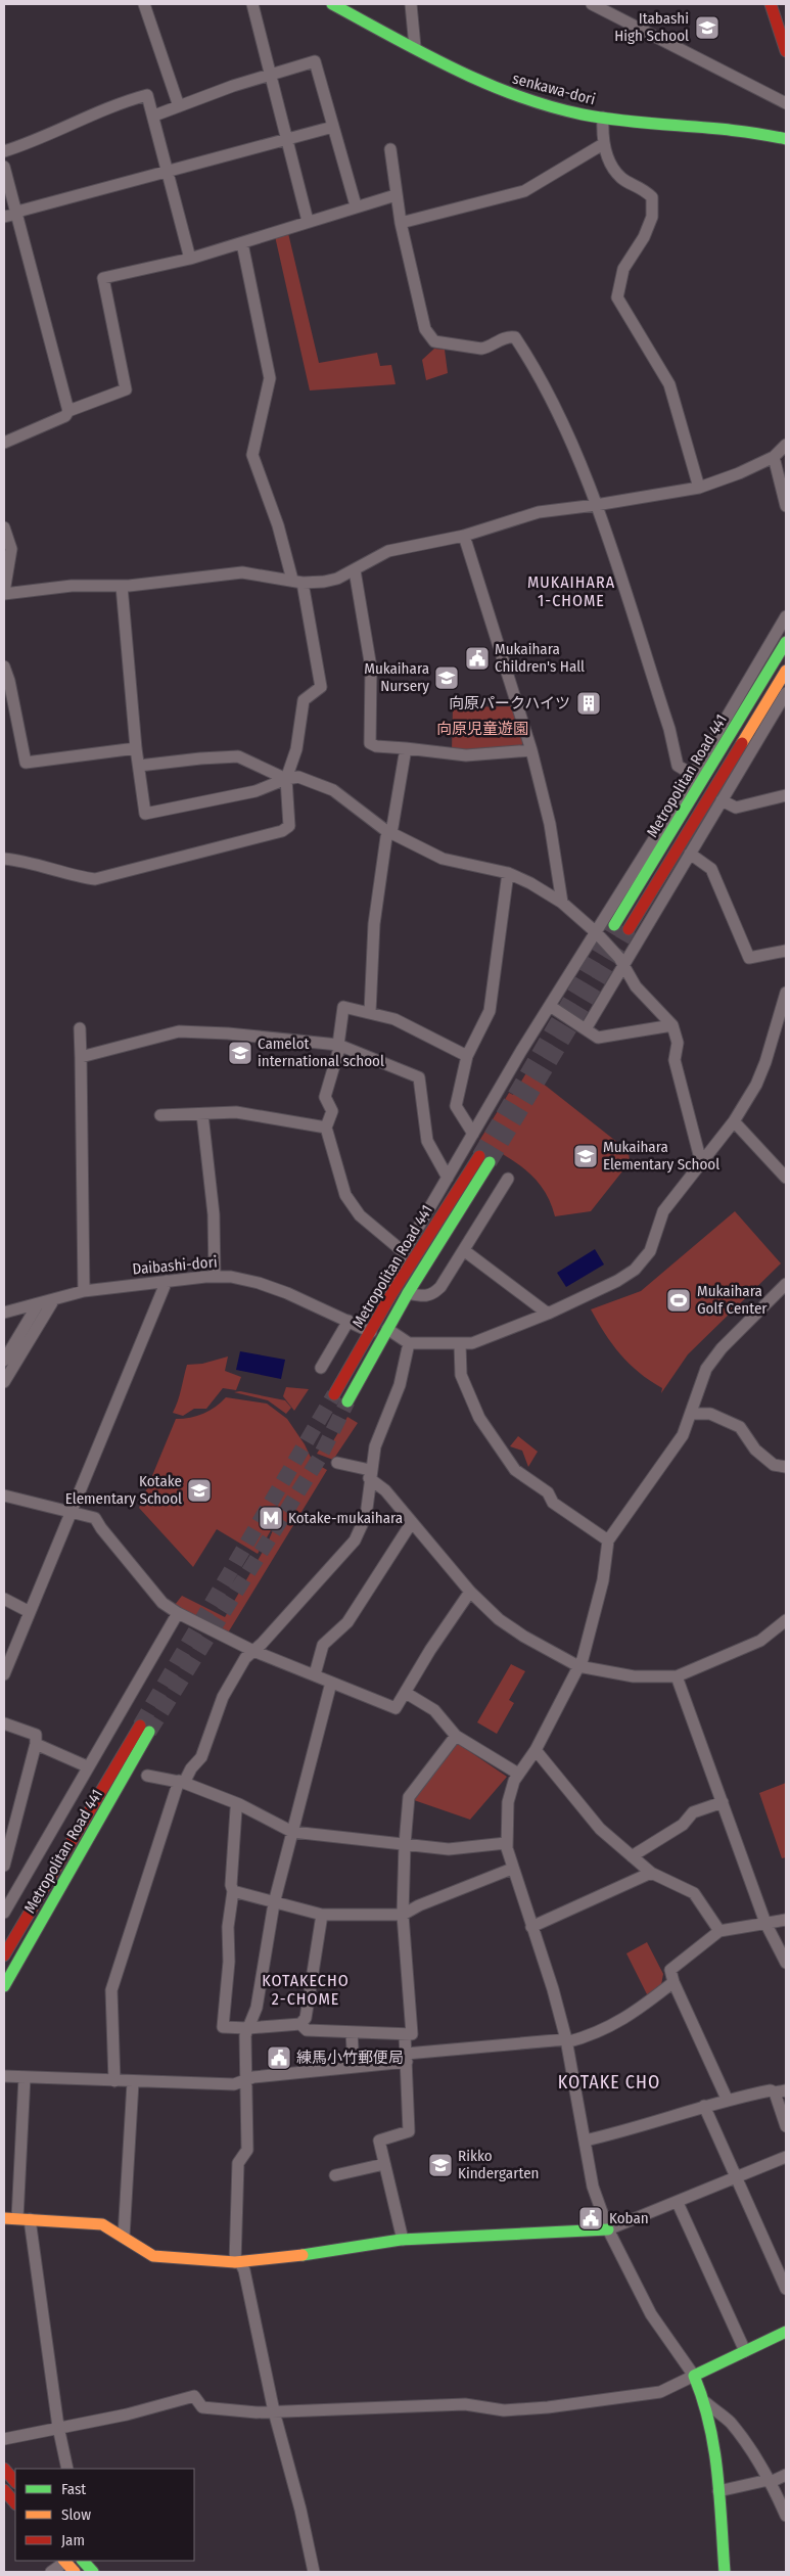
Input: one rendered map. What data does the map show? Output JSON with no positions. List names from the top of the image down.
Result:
{
  "streets": {
    "main road": ["senkawa-dori", "Metropolitan Road 441"],
    "street": ["Daibashi-dori"]
  },
  "crossings": [
    ["Metropolitan Road 441", "Daibashi-dori"]
  ],
  "districts": ["MUKAIHARA 1-CHOME", "KOTAKECHO 2-CHOME", "KOTAKE CHO"],
  "parks": ["向原児童遊園"],
  "places": {
    "school or university": [
      "Itabashi High School",
      "Mukaihara Nursery",
      "Camelot international school",
      "Mukaihara Elementary School",
      "Kotake Elementary School",
      "Rikko Kindergarten"
    ],
    "public building": ["Mukaihara Children's Hall", "練馬小竹郵便局", "Koban"],
    "building": ["向原パークハイツ"],
    "sports": ["Mukaihara Golf Center"],
    "metro station": ["Kotake-mukaihara"]
  },
  "legend": ["Fast", "Slow", "Jam"]
}
